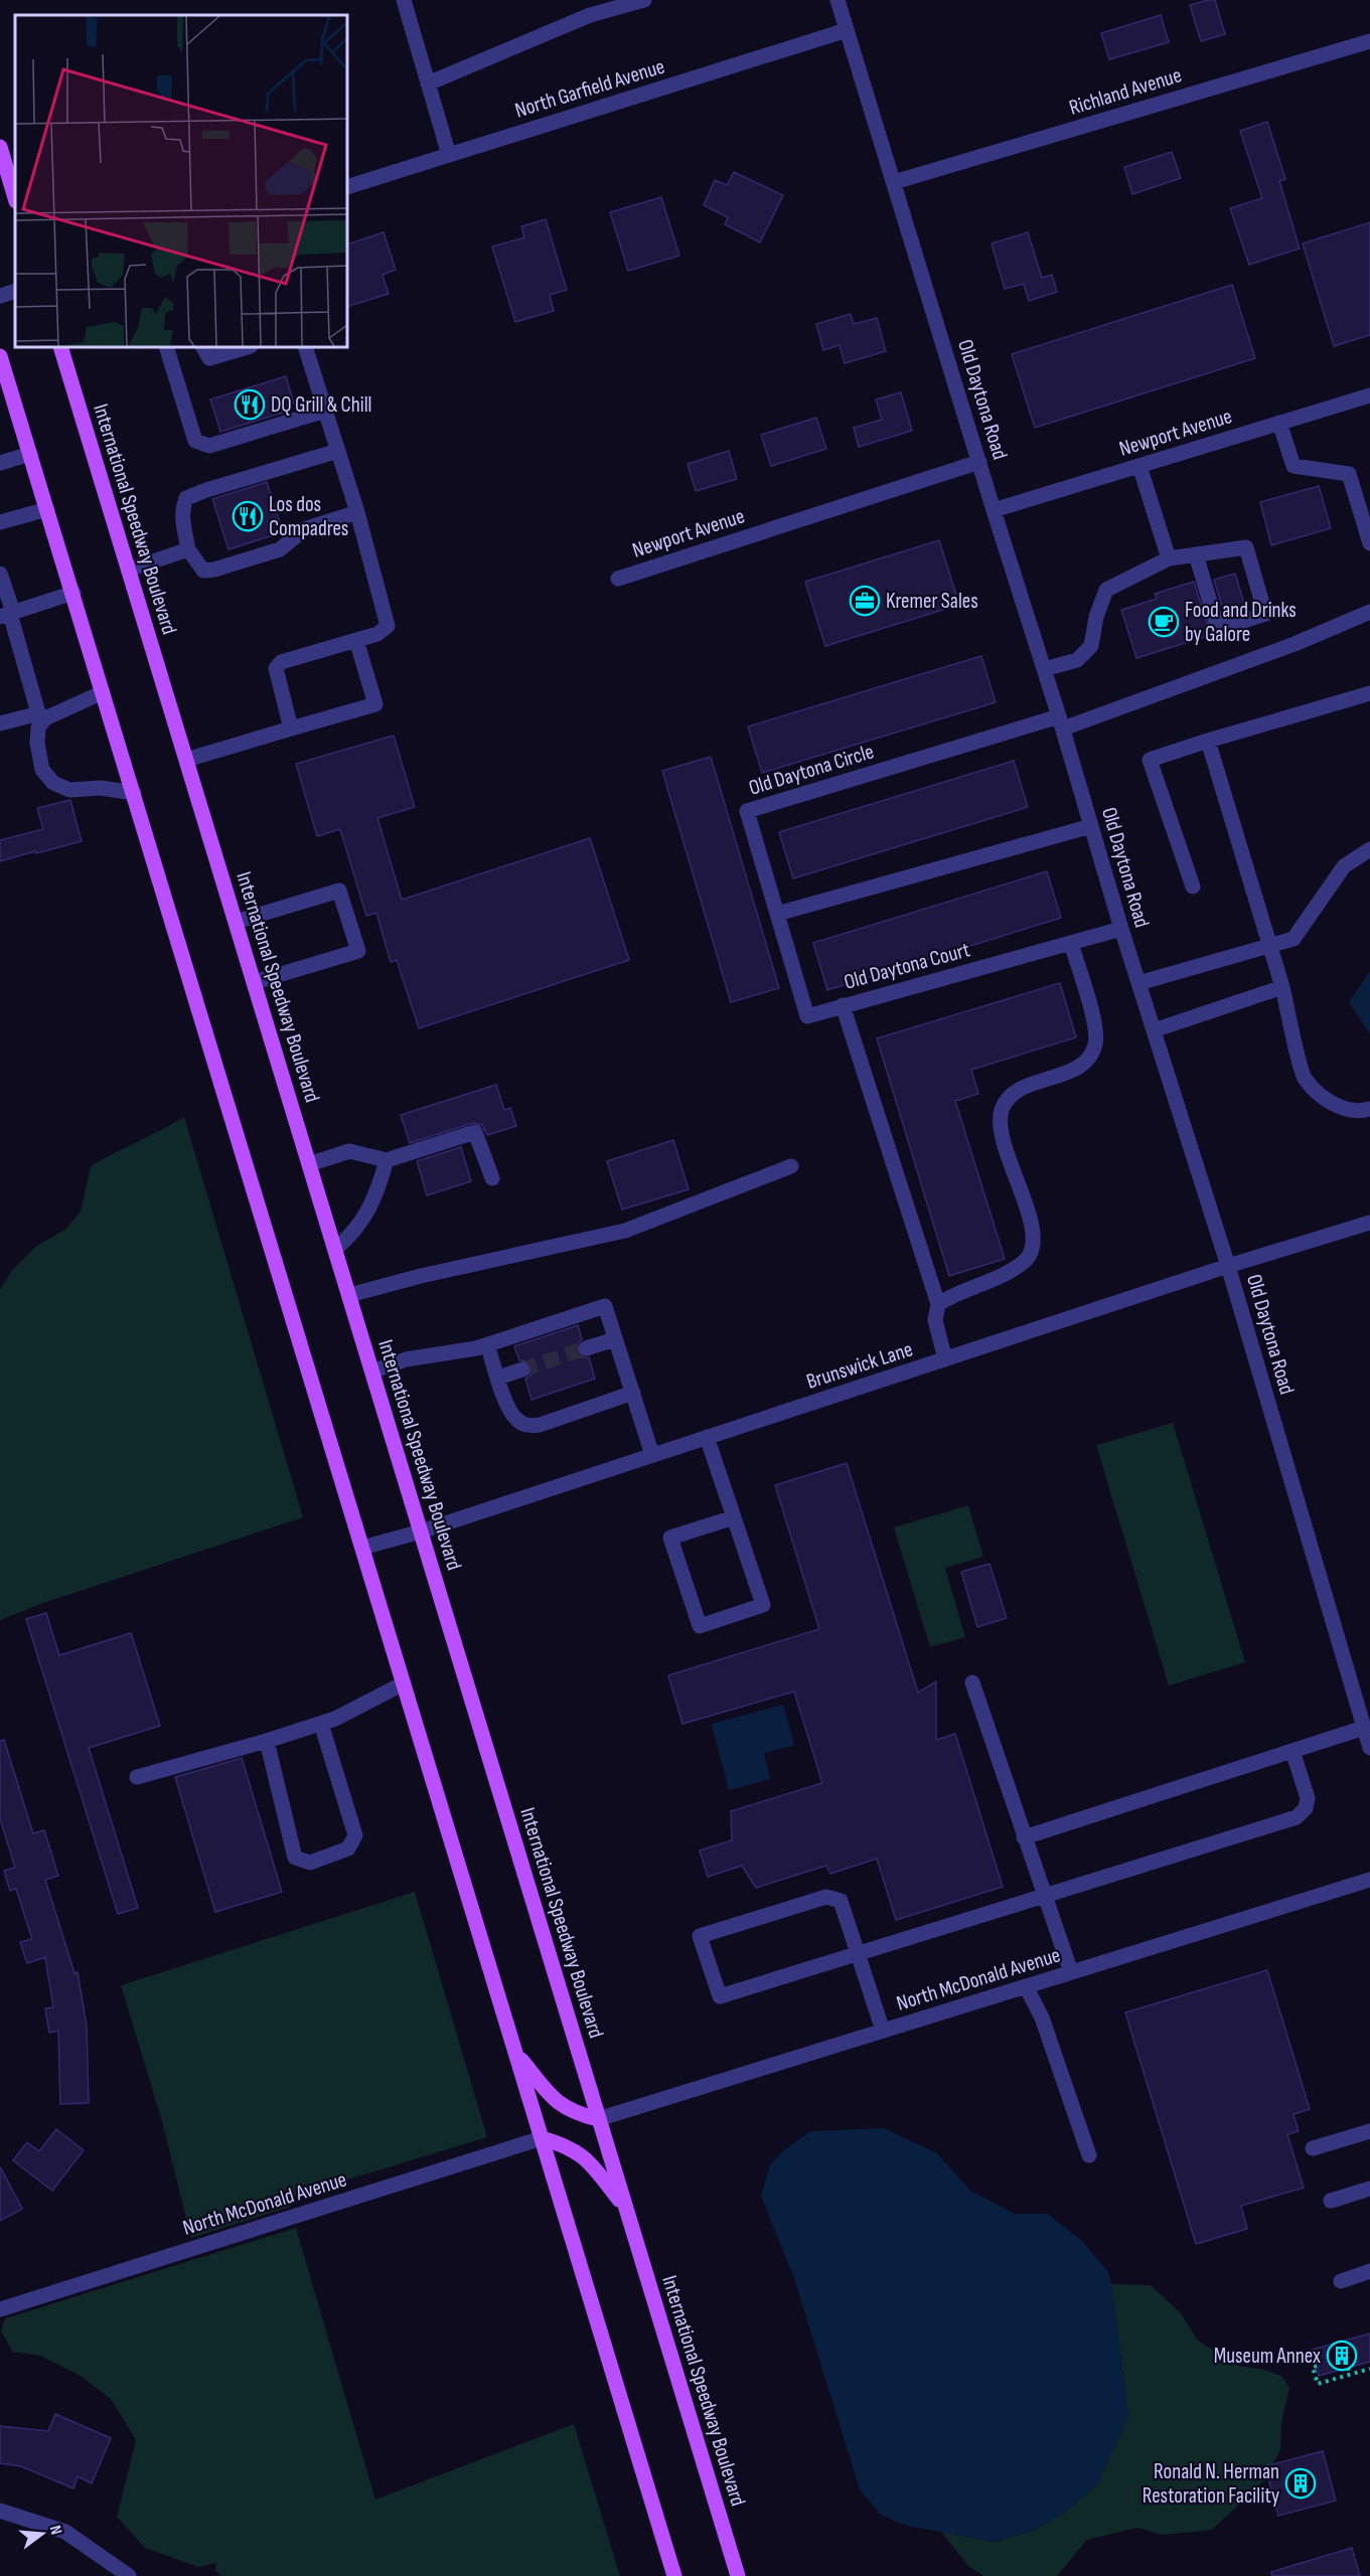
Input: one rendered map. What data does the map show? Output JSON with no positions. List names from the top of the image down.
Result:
{
  "streets": {
    "main road": ["International Speedway Boulevard"],
    "street": [
      "North Garfield Avenue",
      "Richland Avenue",
      "Old Daytona Road",
      "Newport Avenue",
      "Old Daytona Circle",
      "Old Daytona Court",
      "Brunswick Lane",
      "North McDonald Avenue"
    ]
  },
  "crossings": [
    ["North Garfield Avenue", "Old Daytona Road"],
    ["Richland Avenue", "Old Daytona Road"],
    ["Old Daytona Road", "Newport Avenue"],
    ["Old Daytona Road", "Old Daytona Circle"],
    ["Old Daytona Road", "Old Daytona Court"],
    ["Old Daytona Road", "Brunswick Lane"],
    ["International Speedway Boulevard", "Brunswick Lane"],
    ["International Speedway Boulevard", "North McDonald Avenue"],
    ["Old Daytona Circle", "Old Daytona Court"]
  ],
  "places": {
    "restaurant": ["DQ Grill & Chill", "Los dos Compadres"],
    "office": ["Kremer Sales"],
    "cafe": ["Food and Drinks by Galore"],
    "building": ["Museum Annex", "Ronald N. Herman Restoration Facility"]
  },
  "north": "right"
}
